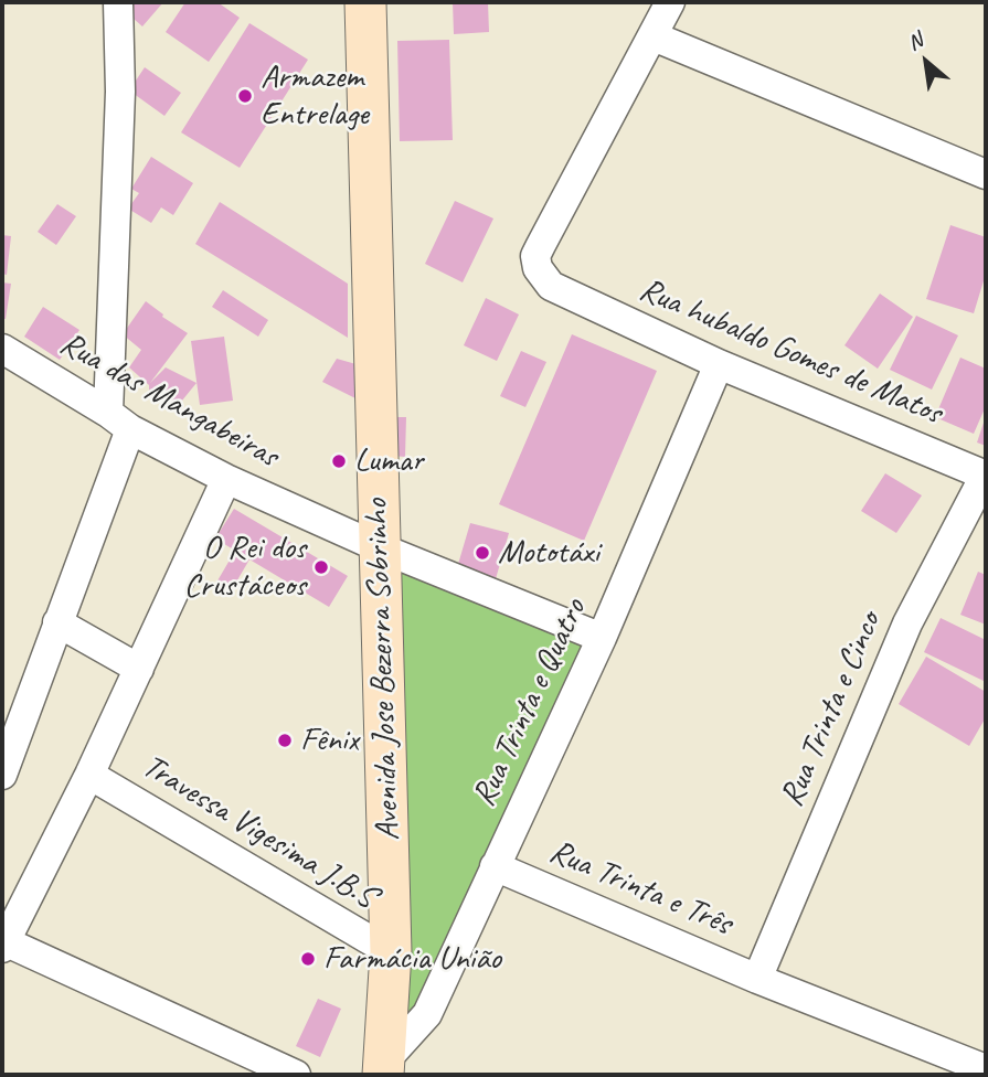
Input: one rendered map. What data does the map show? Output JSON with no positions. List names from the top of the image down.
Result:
{
  "streets": {
    "main road": ["Avenida Jose Bezerra Sobrinho"],
    "street": [
      "Rua hubaldo Gomes de Matos",
      "Rua das Mangabeiras",
      "Rua Trinta e Quatro",
      "Rua Trinta e Cinco",
      "Travessa Vigesima J.B.S",
      "Rua Trinta e Três"
    ]
  },
  "crossings": [
    ["Rua hubaldo Gomes de Matos", "Rua Trinta e Quatro"],
    ["Rua hubaldo Gomes de Matos", "Rua Trinta e Cinco"],
    ["Rua das Mangabeiras", "Avenida Jose Bezerra Sobrinho"],
    ["Rua das Mangabeiras", "Rua Trinta e Quatro"],
    ["Avenida Jose Bezerra Sobrinho", "Rua Trinta e Quatro"],
    ["Avenida Jose Bezerra Sobrinho", "Travessa Vigesima J.B.S"],
    ["Rua Trinta e Quatro", "Rua Trinta e Três"],
    ["Rua Trinta e Cinco", "Rua Trinta e Três"]
  ],
  "places": [
    "Armazem Entrelage",
    "Lumar",
    "Mototáxi",
    "O Rei dos Crustáceos",
    "Fênix",
    "Farmácia União"
  ],
  "north": "top left"
}
